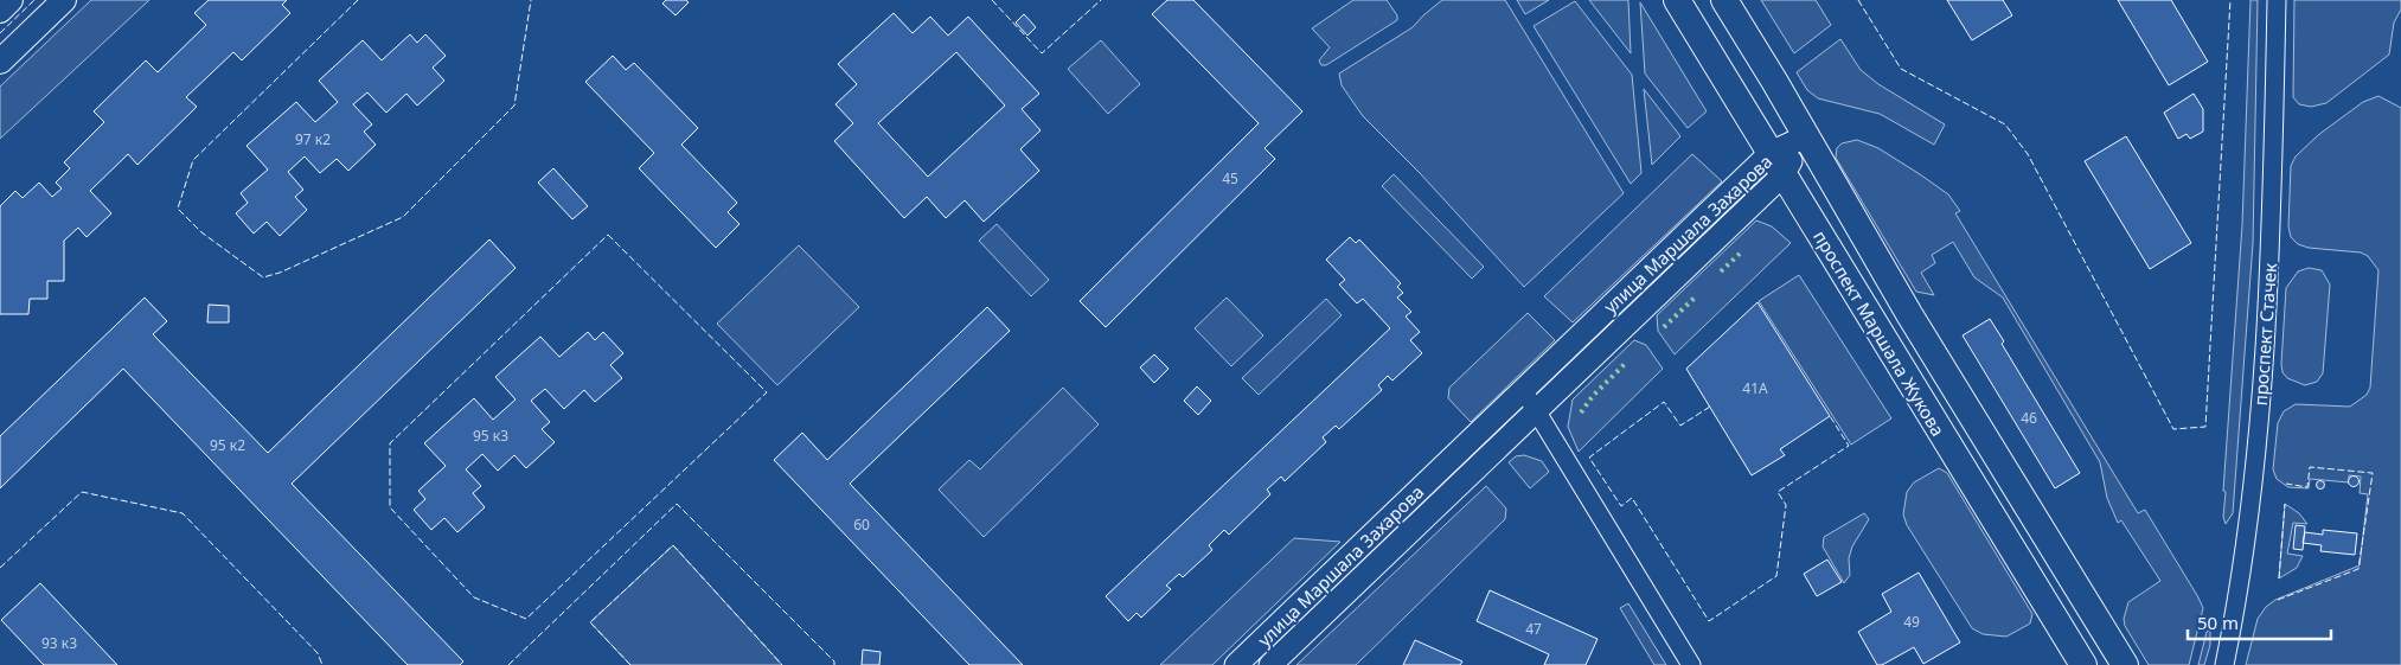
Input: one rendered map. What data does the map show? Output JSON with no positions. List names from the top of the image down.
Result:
{
  "streets": {
    "main road": ["проспект Маршала Жукова"],
    "street": ["улица Маршала Захарова", "проспект Стачек"]
  },
  "crossings": [
    ["улица Маршала Захарова", "проспект Маршала Жукова"]
  ],
  "house_numbers": [
    "97 к2",
    "45",
    "41А",
    "46",
    "95 к3",
    "95 к2",
    "60",
    "49",
    "47",
    "93 к3"
  ],
  "scale_bar": "50 m"
}
